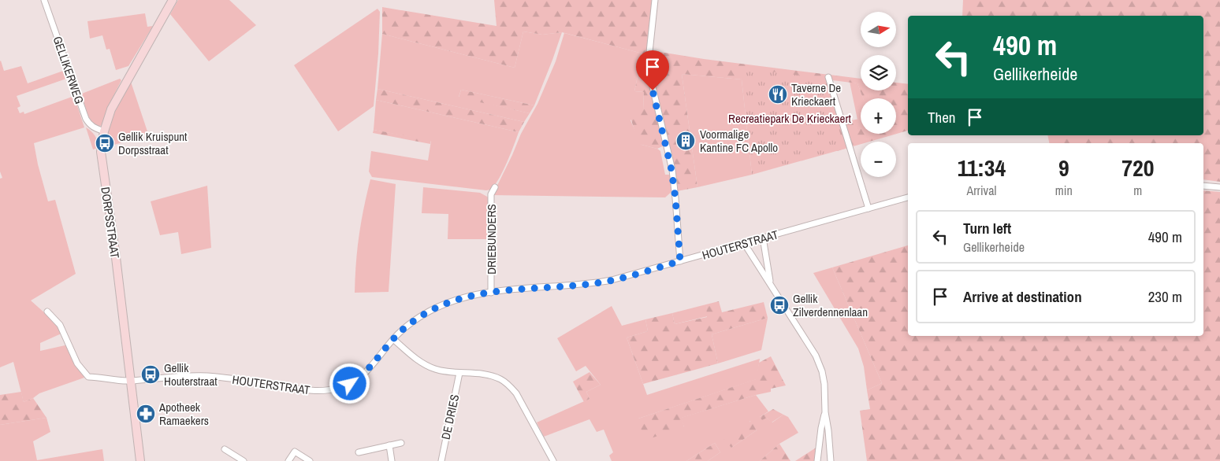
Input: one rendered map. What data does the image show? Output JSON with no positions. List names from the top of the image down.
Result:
{
  "streets": {
    "street": [
      "GELLIKERWEG",
      "DORPSSTRAAT",
      "DRIEBUNDERS",
      "HOUTERSTRAAT",
      "DE DRIES"
    ]
  },
  "crossings": [
    ["GELLIKERWEG", "DORPSSTRAAT"],
    ["DORPSSTRAAT", "HOUTERSTRAAT"],
    ["DRIEBUNDERS", "HOUTERSTRAAT"]
  ],
  "parks": ["Recreatiepark De Krieckaert"],
  "places": {
    "restaurant": ["Taverne De Krieckaert"],
    "building": ["Voormalige Kantine FC Apollo"],
    "bus stop": ["Gellik Kruispunt Dorpsstraat", "Gellik Zilverdennenlaan", "Gellik Houterstraat"],
    "pharmacy": ["Apotheek Ramaekers"]
  },
  "north": "right",
  "page": {
    "map_buttons": ["+", "−"],
    "turn": ["490 m", "Gellikerheide"],
    "then": "Then",
    "eta": [
      "11:34",
      "Arrival",
      "9",
      "min",
      "720",
      "m"
    ],
    "list": [
      {
        "name": "Turn left",
        "note": "Gellikerheide",
        "value": "490 m"
      },
      {
        "name": "Arrive at destination",
        "value": "230 m"
      }
    ]
  }
}
